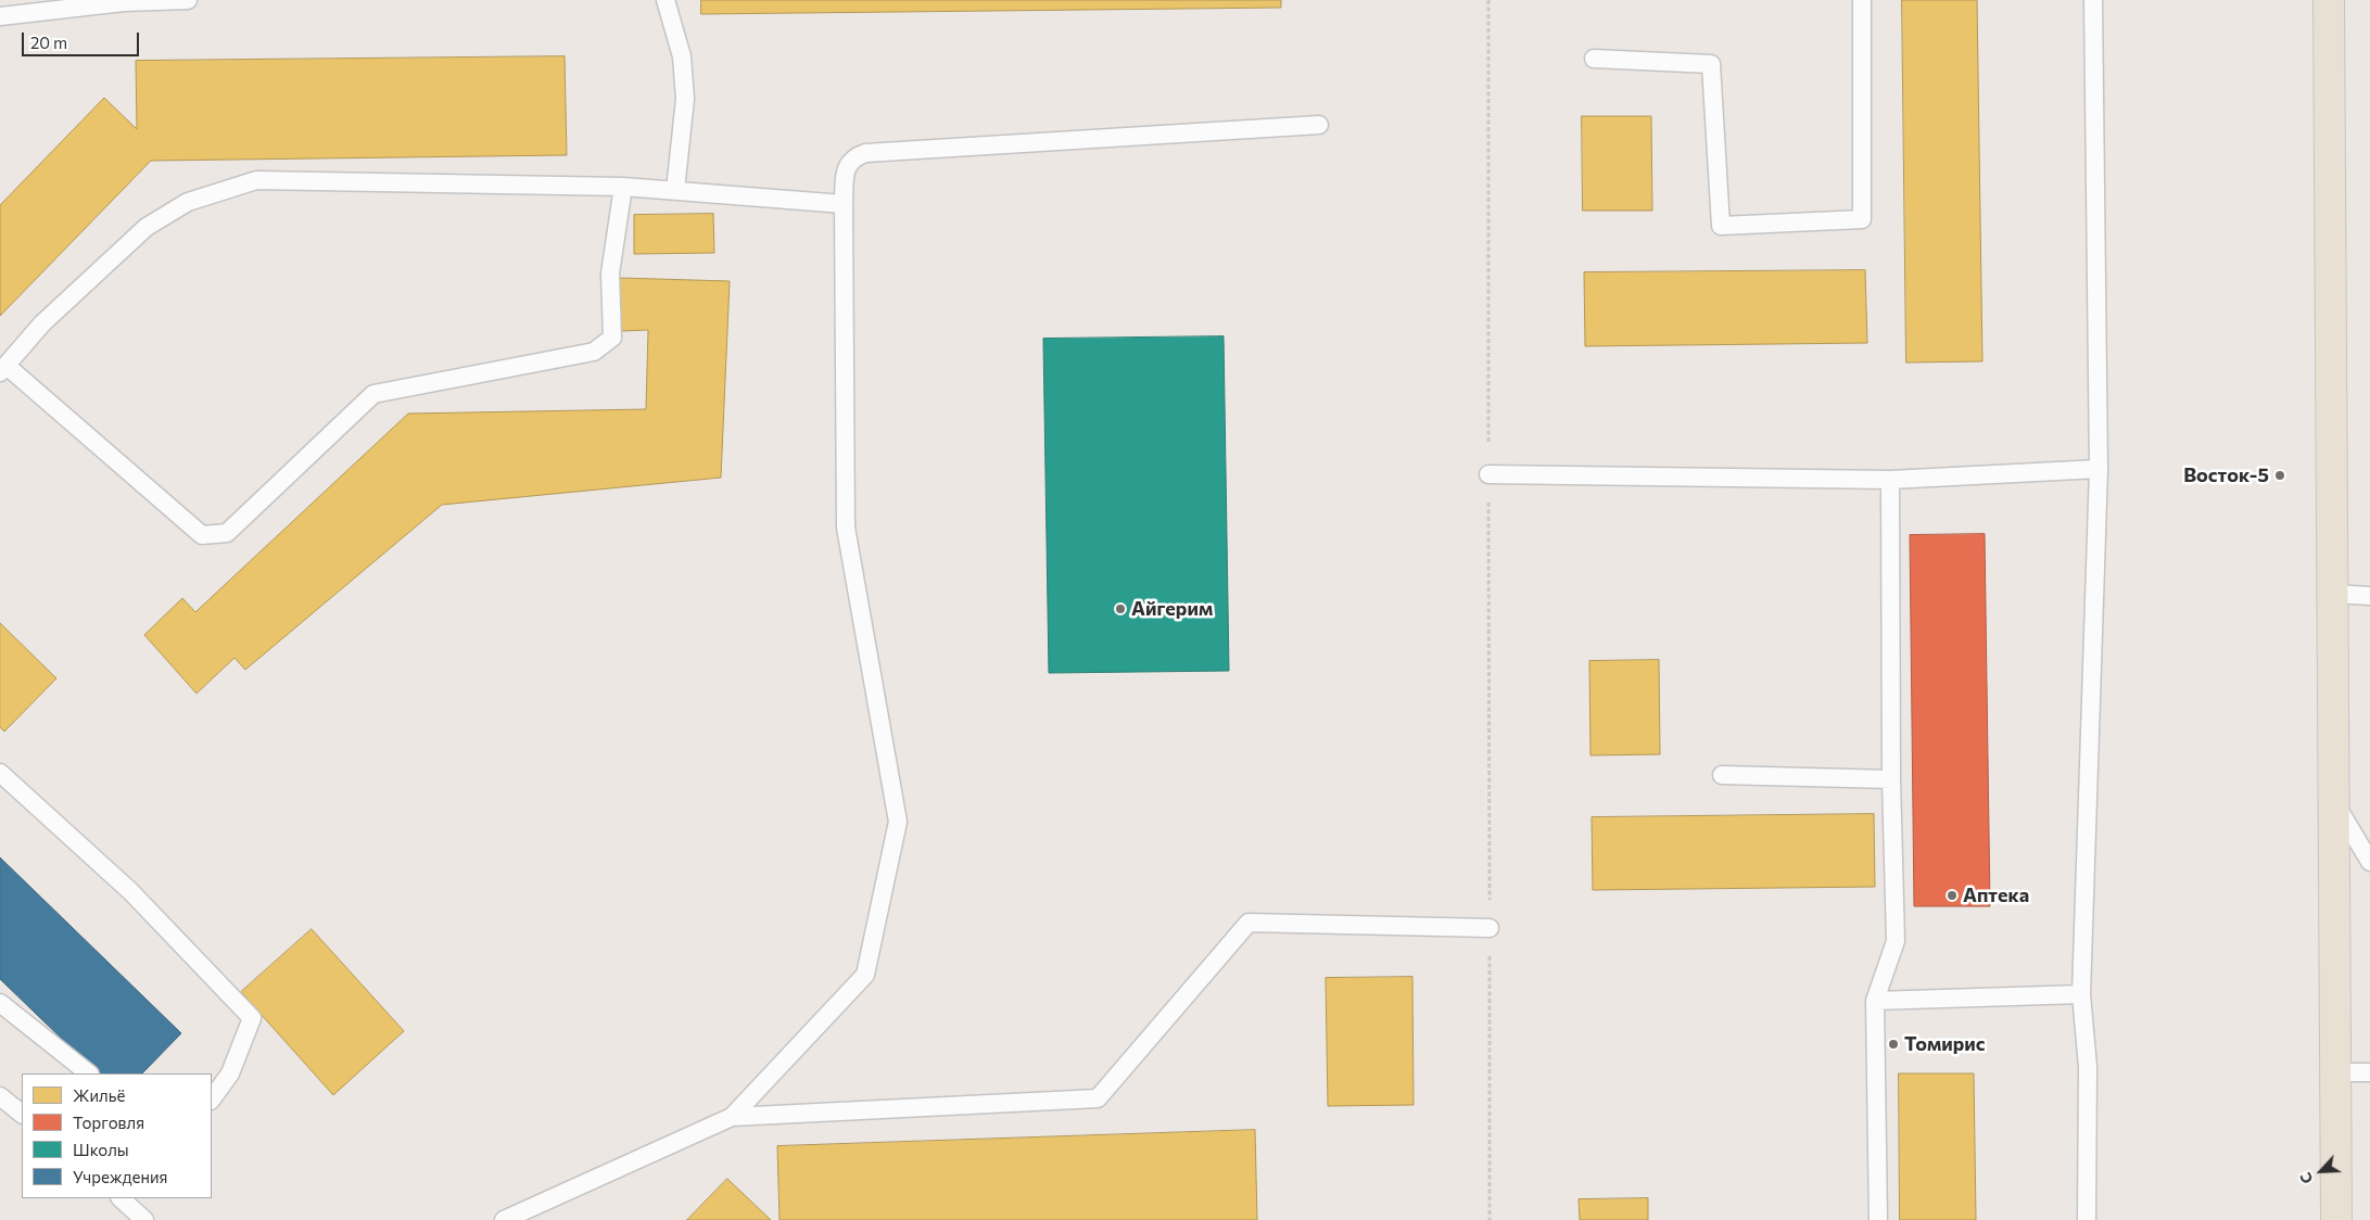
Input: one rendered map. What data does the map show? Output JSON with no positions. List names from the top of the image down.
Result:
{
  "places": [
    "Восток-5",
    "Айгерим",
    "Аптека",
    "Томирис"
  ],
  "legend": [
    "Жильё",
    "Торговля",
    "Школы",
    "Учреждения"
  ],
  "scale_bar": "20 m",
  "north": "bottom left"
}
